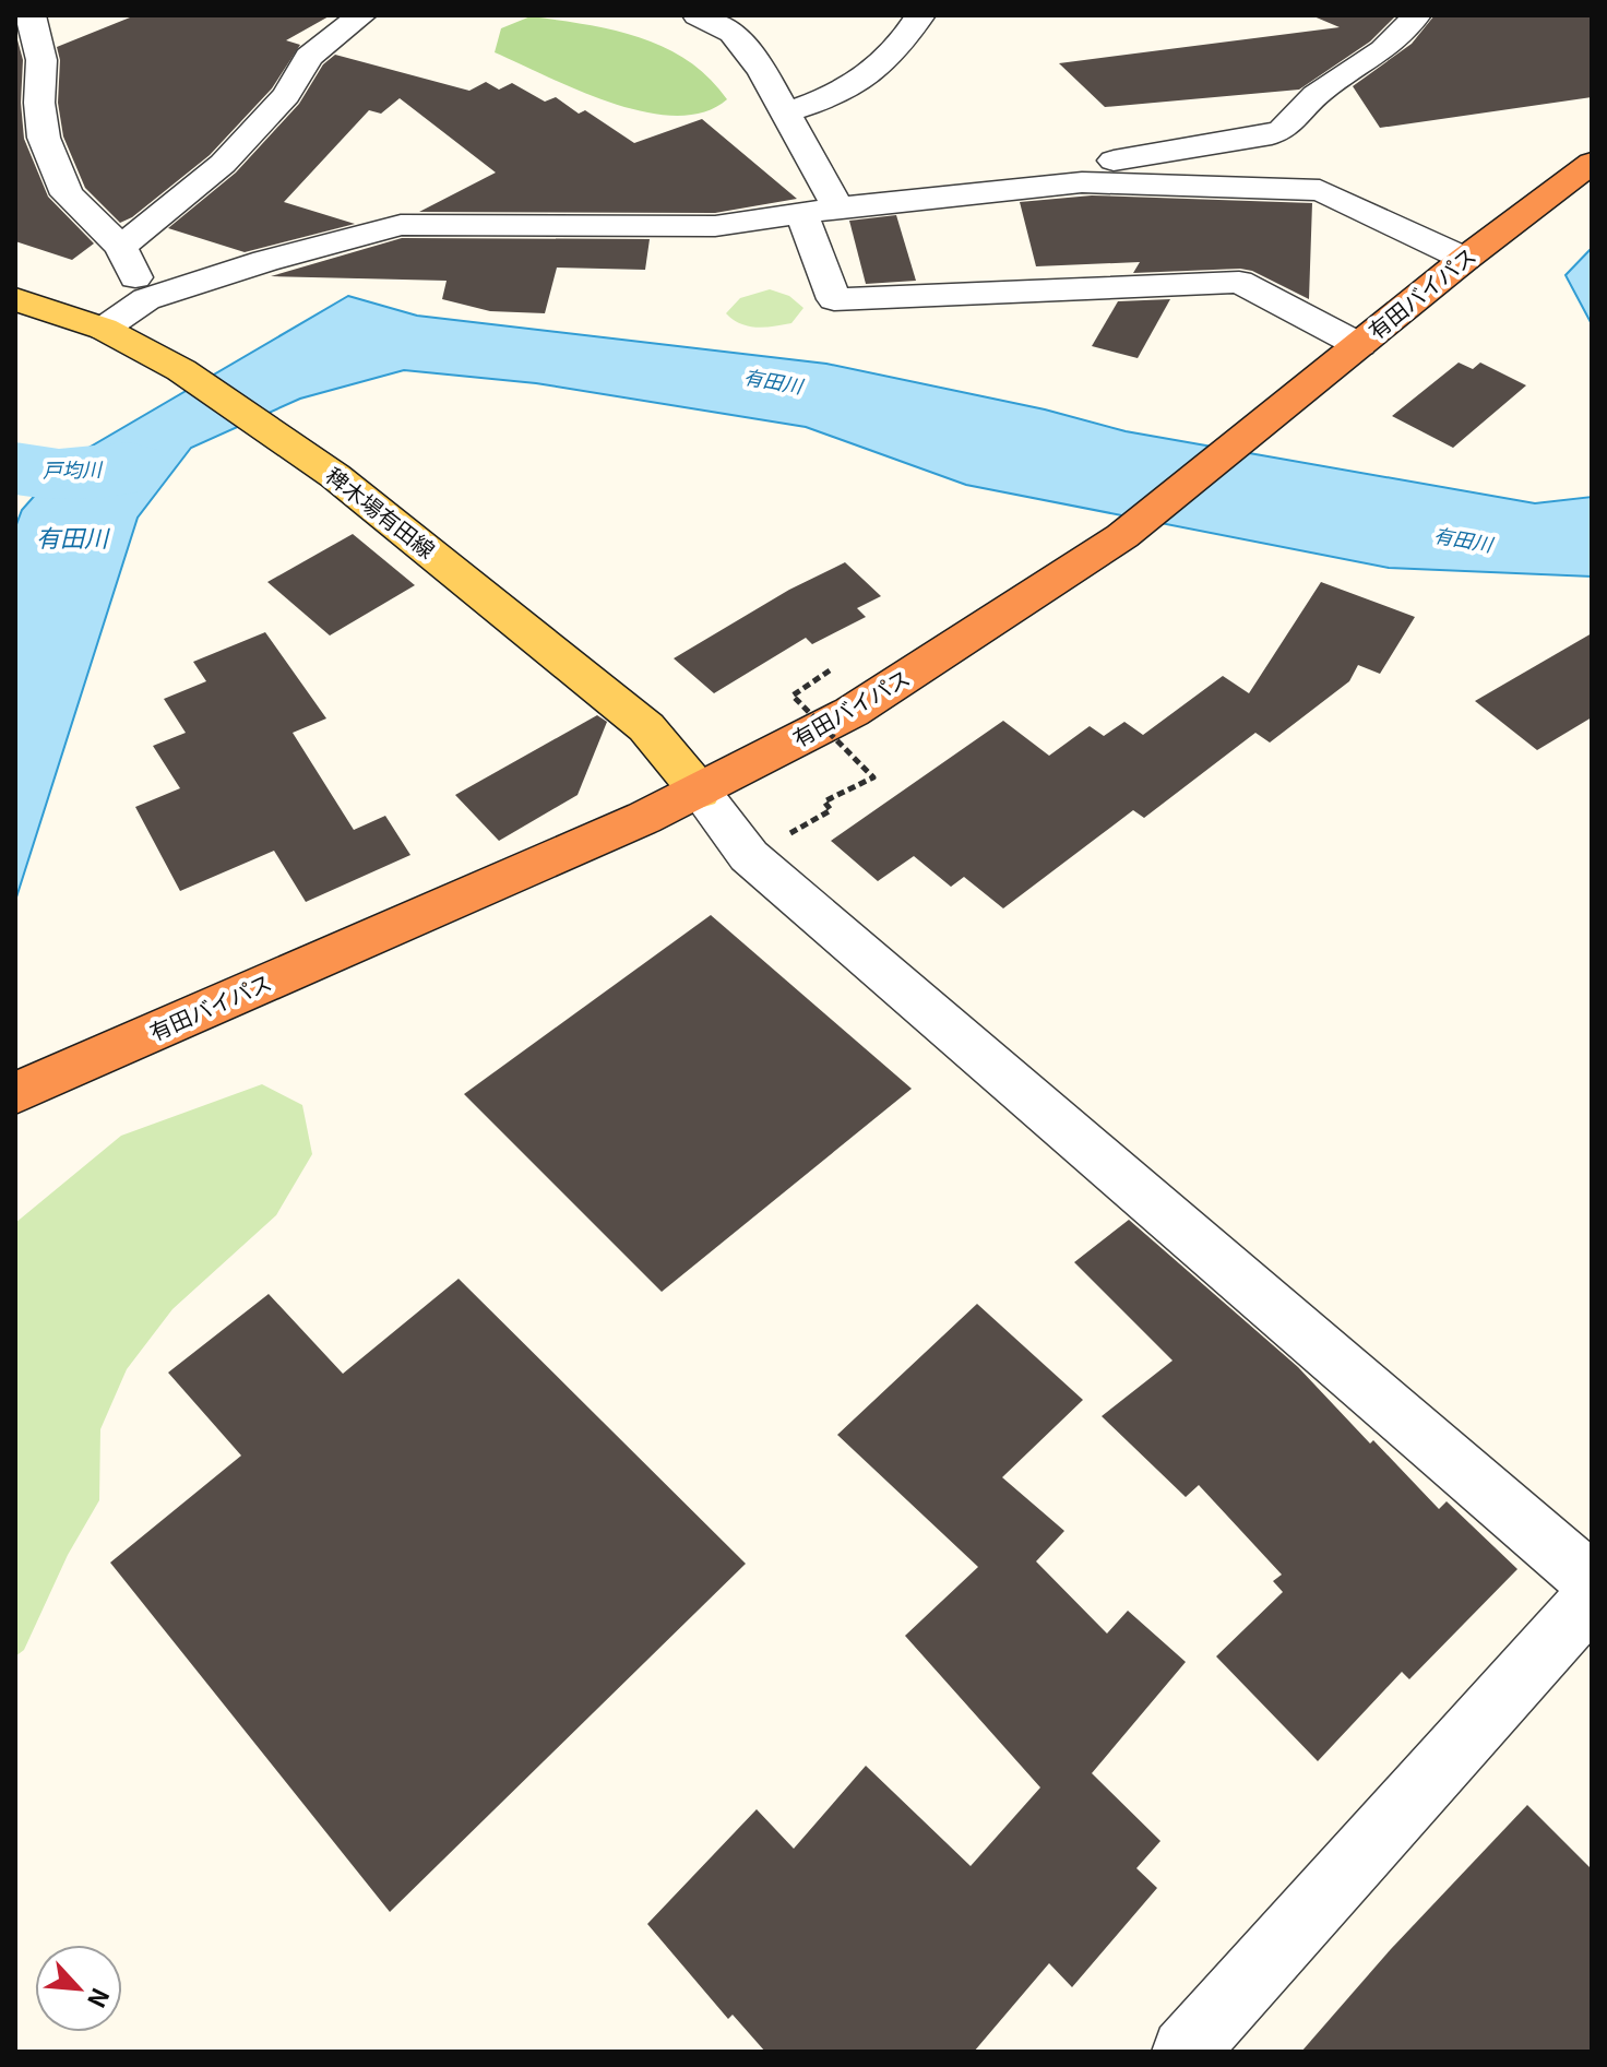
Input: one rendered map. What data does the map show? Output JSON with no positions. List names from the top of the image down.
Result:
{
  "streets": {
    "highway": ["有田バイパス"],
    "main road": ["稗木場有田線"]
  },
  "crossings": [
    ["有田バイパス", "稗木場有田線"]
  ],
  "water": ["有田川", "戸均川"],
  "north": "bottom right"
}
